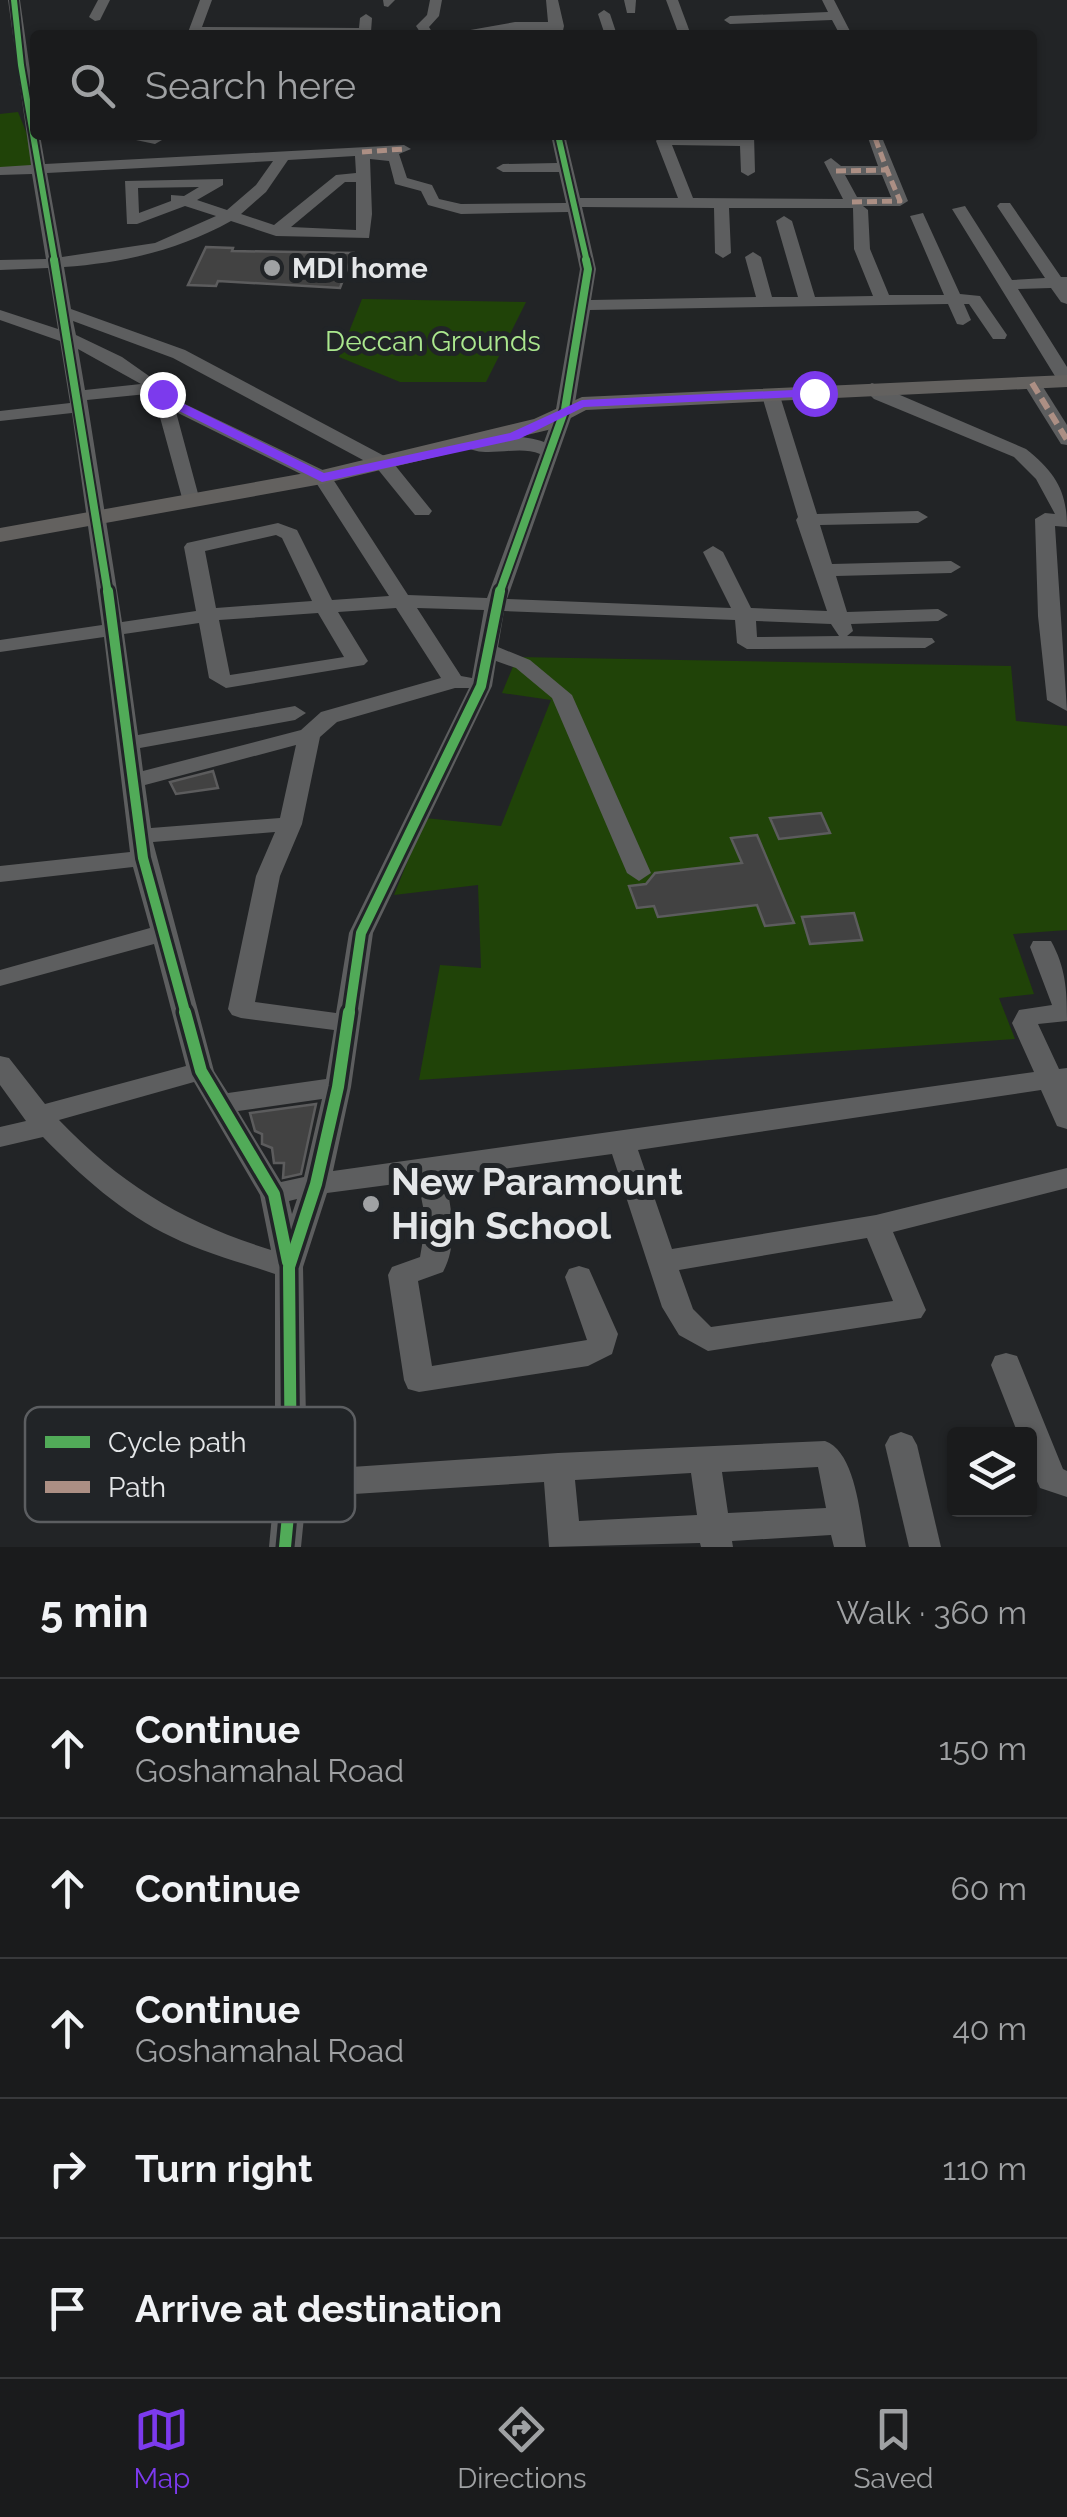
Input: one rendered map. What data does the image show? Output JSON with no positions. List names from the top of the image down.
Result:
{
  "parks": ["Deccan Grounds"],
  "places": ["MDI home", "New Paramount High School"],
  "legend": ["Cycle path", "Path"],
  "page": {
    "search": "Search here",
    "heading": ["5 min", "Walk · 360 m"],
    "list": [
      ["Continue", "Goshamahal Road", "150 m"],
      ["Continue", "60 m"],
      ["Continue", "Goshamahal Road", "40 m"],
      ["Turn right", "110 m"],
      "Arrive at destination"
    ],
    "nav": ["Map", "Directions", "Saved"]
  }
}
